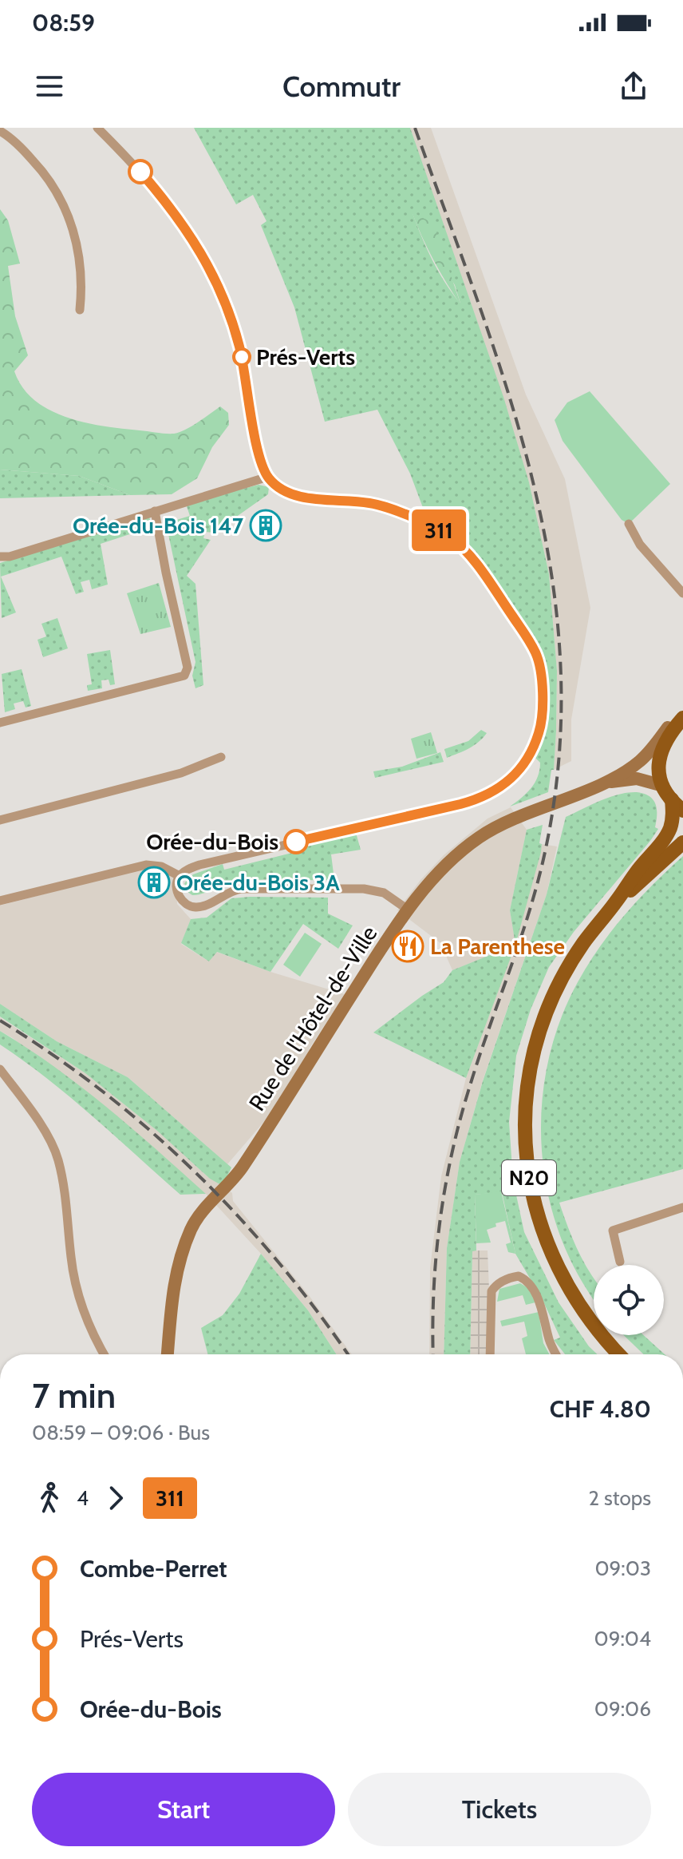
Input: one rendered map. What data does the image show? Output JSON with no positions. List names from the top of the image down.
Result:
{
  "streets": {
    "main road": ["Rue de l'Hôtel-de-Ville", "N20"]
  },
  "places": {
    "other": ["Prés-Verts", "Orée-du-Bois"],
    "building": ["Orée-du-Bois 147", "Orée-du-Bois 3A"],
    "restaurant": ["La Parenthese"]
  },
  "lines": ["bus line 311"],
  "page": {
    "status": "08:59",
    "header": "Commutr",
    "on_map": "311",
    "heading": ["7 min", "08:59 – 09:06 · Bus", "CHF 4.80"],
    "legs": ["4", "311", "2 stops"],
    "list": [
      {
        "name": "Combe-Perret",
        "value": "09:03"
      },
      {
        "name": "Prés-Verts",
        "value": "09:04"
      },
      {
        "name": "Orée-du-Bois",
        "value": "09:06"
      }
    ],
    "buttons": ["Start", "Tickets"]
  }
}
